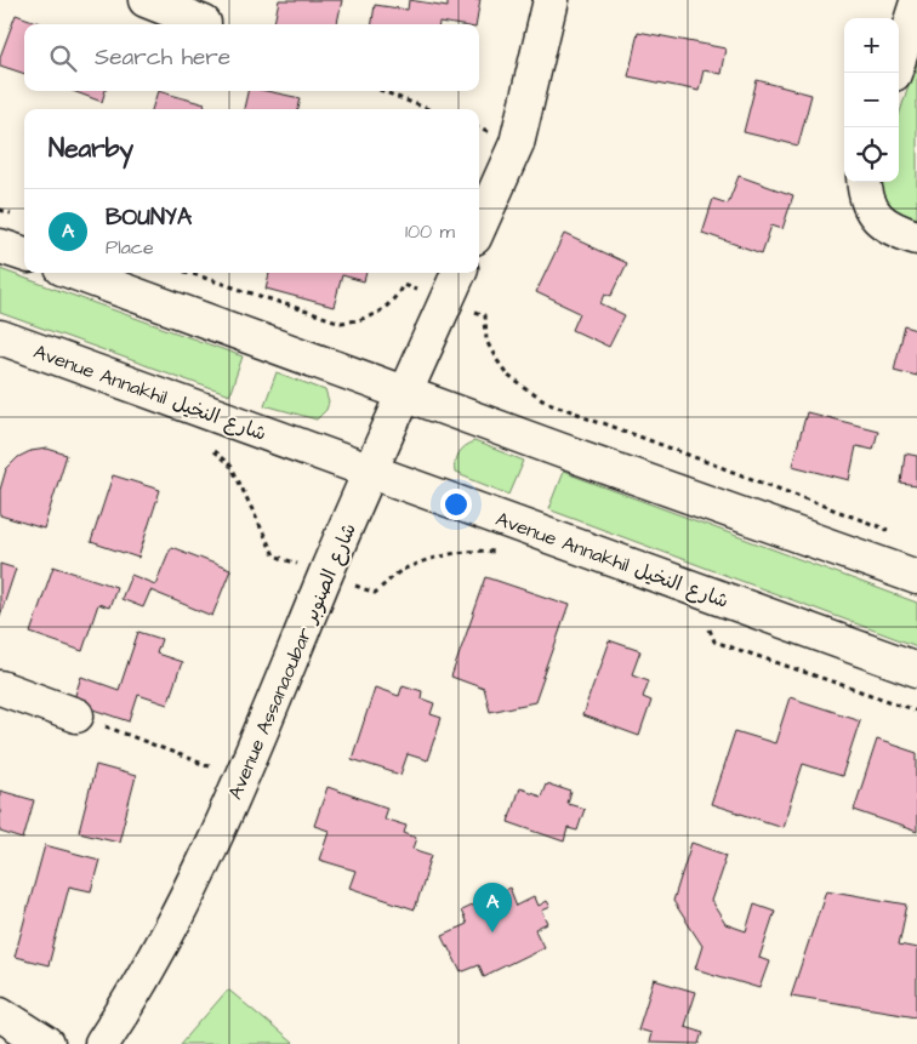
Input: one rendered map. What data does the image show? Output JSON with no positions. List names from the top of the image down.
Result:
{
  "streets": {
    "main road": ["Avenue Annakhil شارع النخيل", "Avenue Assanaoubar شارع الصنوبر"]
  },
  "crossings": [
    ["Avenue Annakhil شارع النخيل", "Avenue Assanaoubar شارع الصنوبر"]
  ],
  "page": {
    "map_buttons": ["+", "−"],
    "search": "Search here",
    "heading": "Nearby",
    "list": [
      {
        "mark": "A",
        "name": "BOUNYA",
        "note": "Place",
        "value": "100 m"
      }
    ],
    "pins": "A"
  }
}
